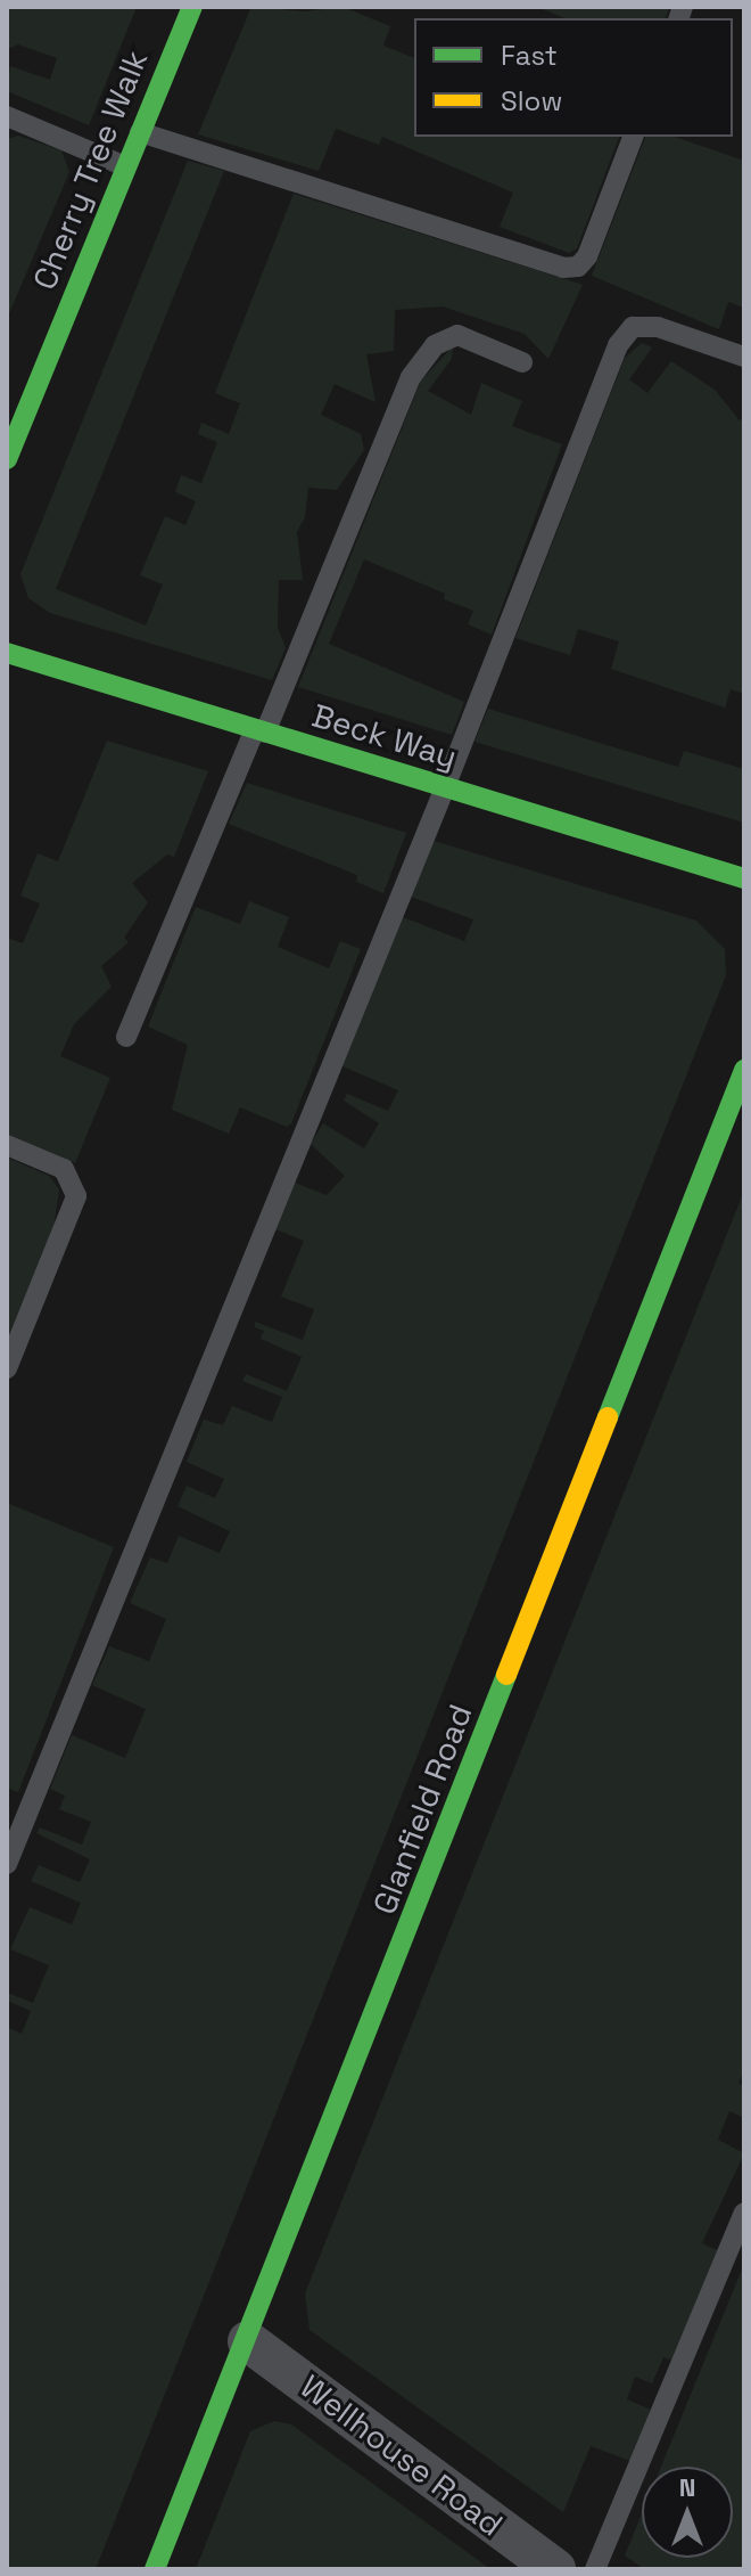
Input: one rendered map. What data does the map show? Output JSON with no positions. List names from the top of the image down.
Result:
{
  "streets": {
    "street": [
      "Cherry Tree Walk",
      "Beck Way",
      "Glanfield Road",
      "Wellhouse Road"
    ]
  },
  "crossings": [
    ["Glanfield Road", "Wellhouse Road"]
  ],
  "legend": ["Fast", "Slow"],
  "north": "top"
}
